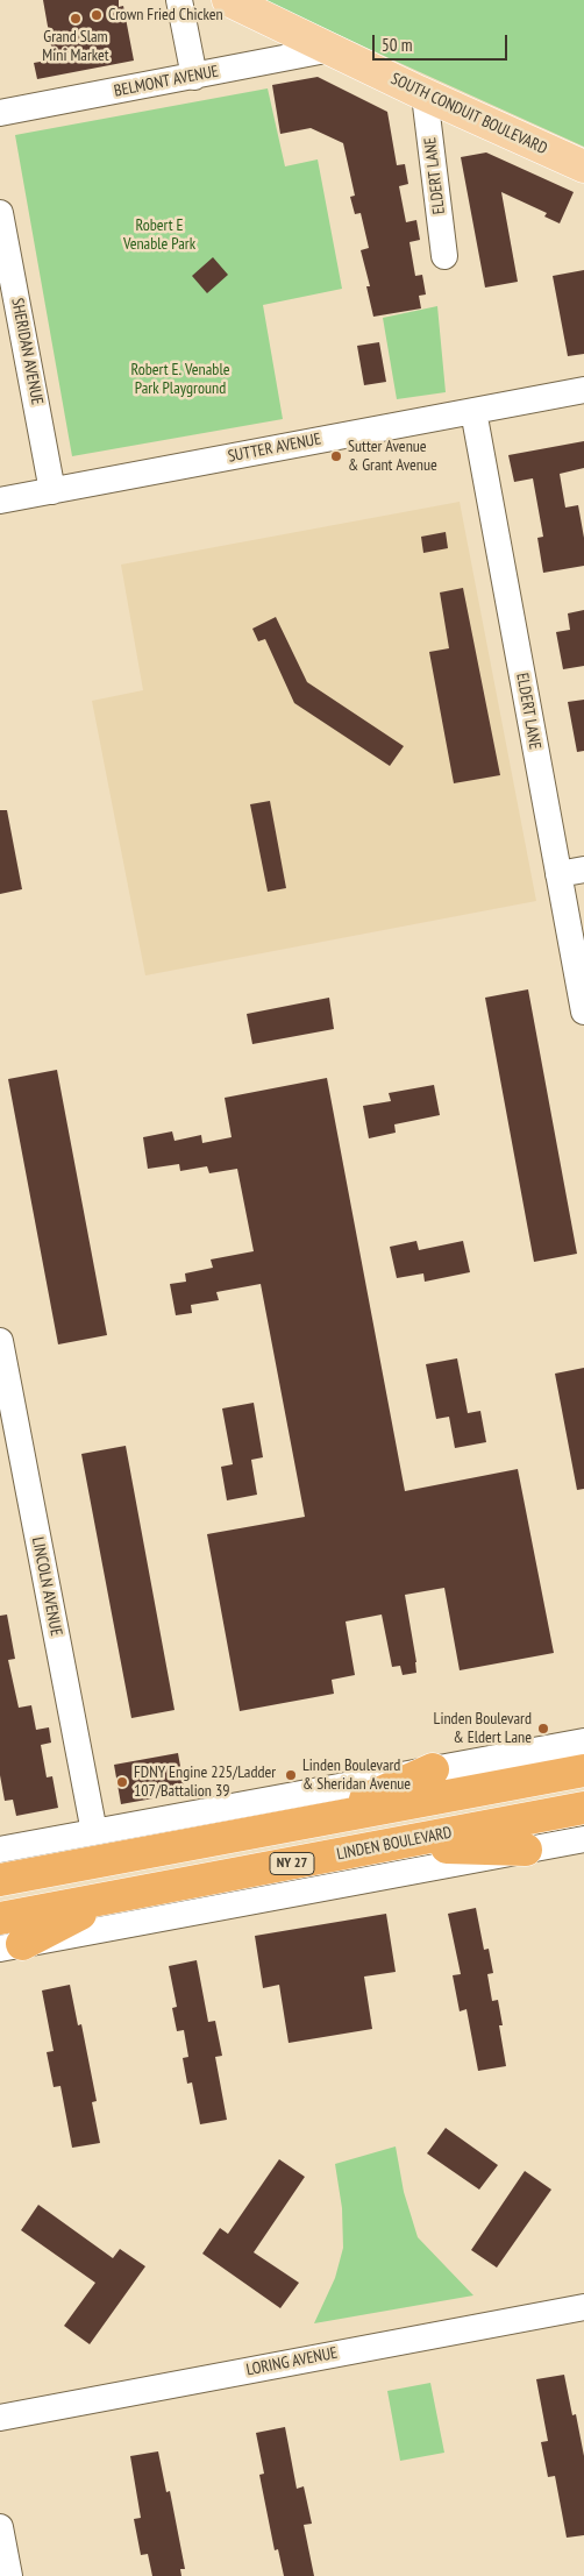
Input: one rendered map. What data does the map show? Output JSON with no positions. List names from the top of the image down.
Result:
{
  "streets": {
    "highway": ["LINDEN BOULEVARD", "NY 27"],
    "main road": ["SOUTH CONDUIT BOULEVARD"],
    "street": [
      "BELMONT AVENUE",
      "ELDERT LANE",
      "SHERIDAN AVENUE",
      "SUTTER AVENUE",
      "LINCOLN AVENUE",
      "LORING AVENUE"
    ]
  },
  "crossings": [
    ["BELMONT AVENUE", "SOUTH CONDUIT BOULEVARD"],
    ["SOUTH CONDUIT BOULEVARD", "ELDERT LANE"],
    ["ELDERT LANE", "SUTTER AVENUE"],
    ["SHERIDAN AVENUE", "SUTTER AVENUE"]
  ],
  "parks": ["Robert E Venable Park", "Robert E. Venable Park Playground"],
  "places": [
    "Crown Fried Chicken",
    "Grand Slam Mini Market",
    "Sutter Avenue & Grant Avenue",
    "Linden Boulevard & Eldert Lane",
    "Linden Boulevard & Sheridan Avenue",
    "FDNY Engine 225/Ladder 107/Battalion 39"
  ],
  "scale_bar": "50 m"
}
